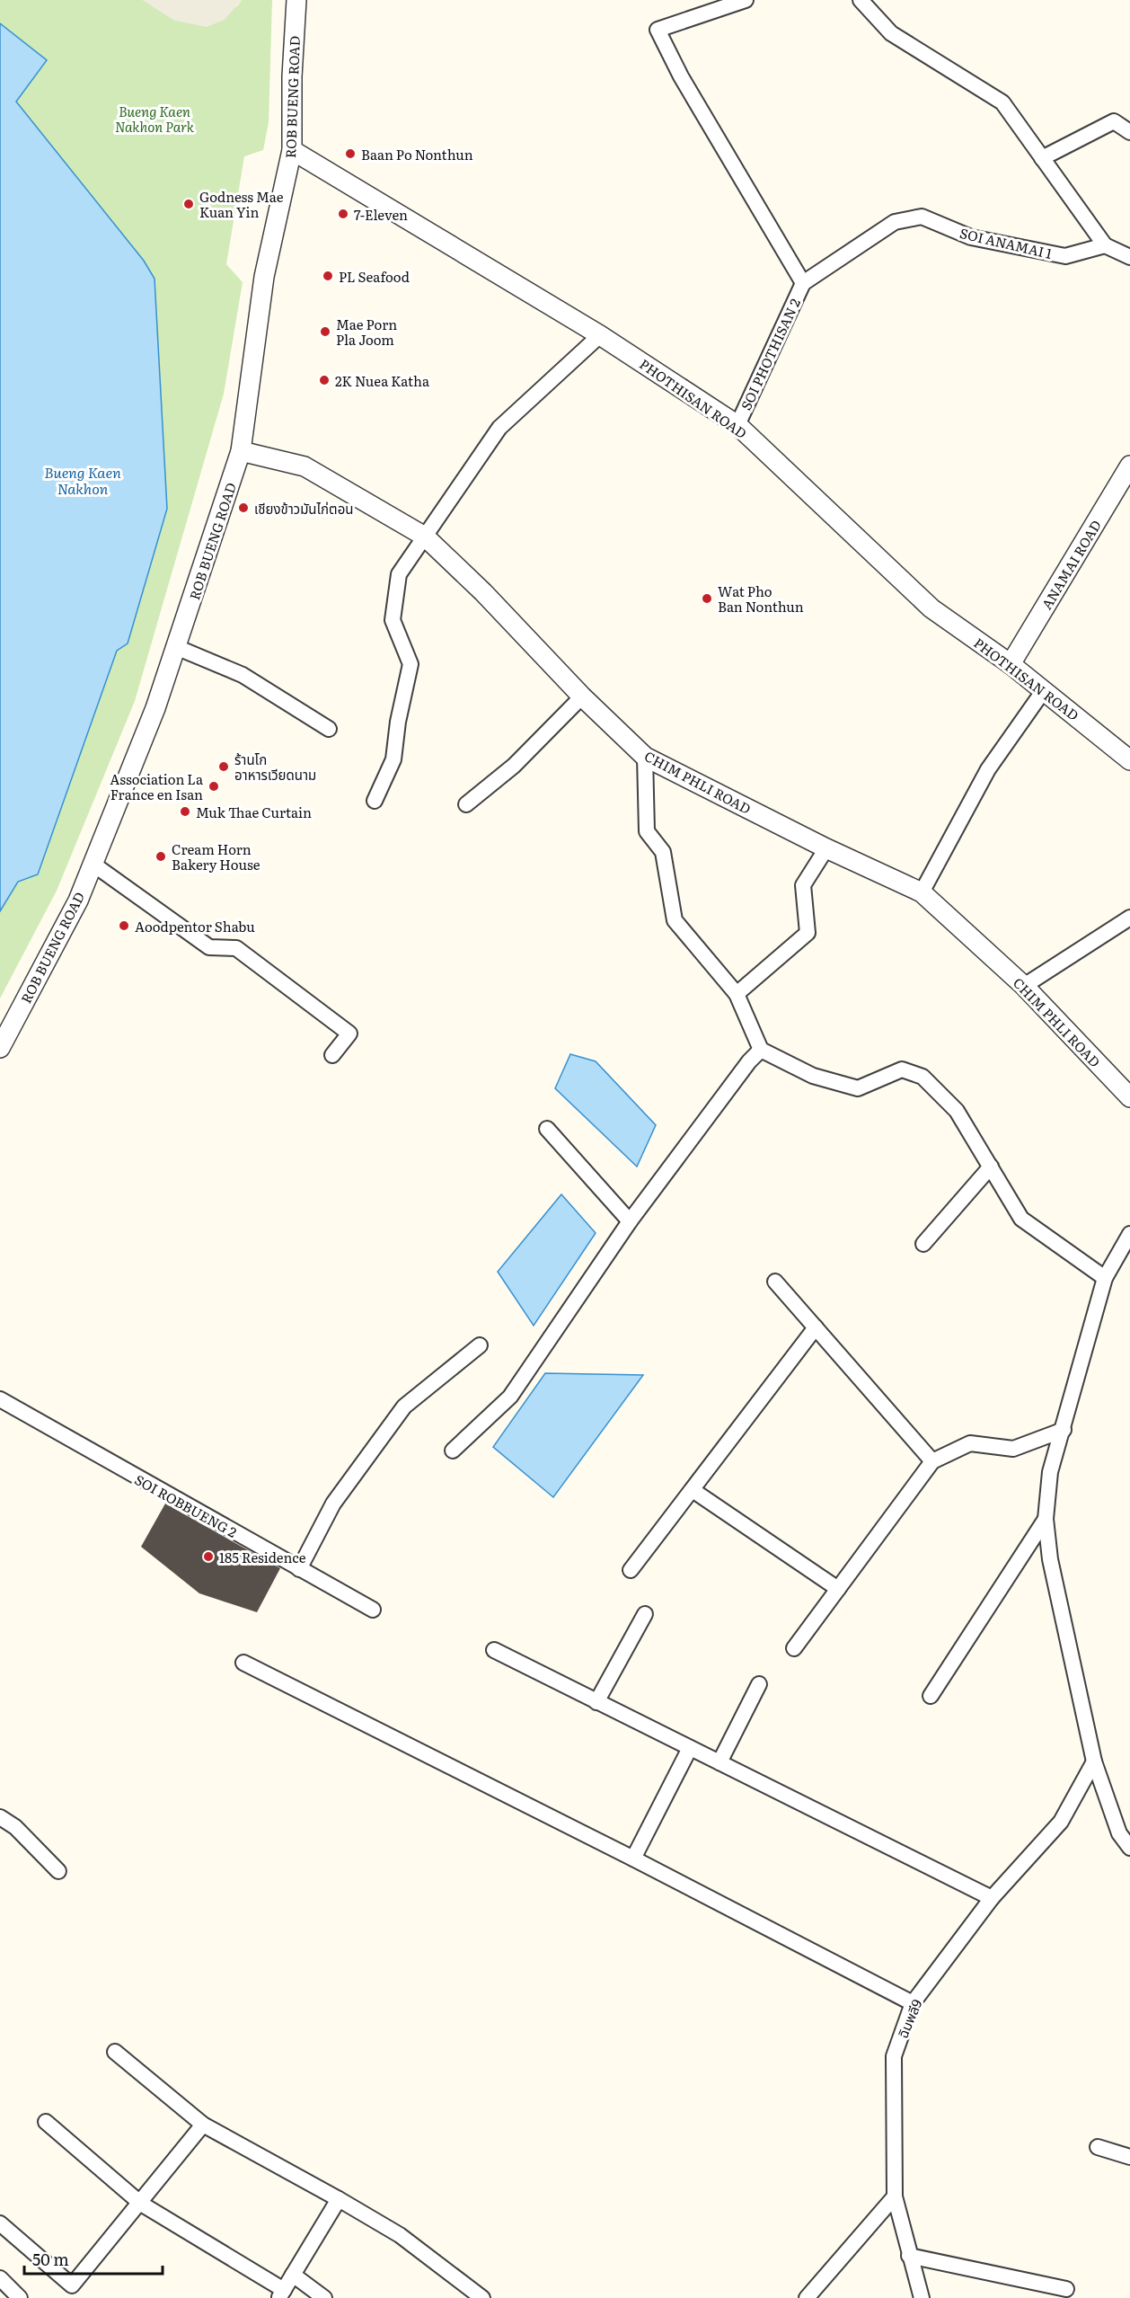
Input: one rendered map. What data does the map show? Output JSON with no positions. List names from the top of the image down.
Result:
{
  "streets": {
    "street": [
      "ROB BUENG ROAD",
      "SOI ANAMAI 1",
      "SOI PHOTHISAN 2",
      "PHOTHISAN ROAD",
      "ANAMAI ROAD",
      "CHIM PHLI ROAD",
      "SOI ROBBUENG 2",
      "ฉิมพลี9"
    ]
  },
  "crossings": [
    ["ROB BUENG ROAD", "PHOTHISAN ROAD"],
    ["ROB BUENG ROAD", "CHIM PHLI ROAD"],
    ["SOI ANAMAI 1", "SOI PHOTHISAN 2"],
    ["SOI PHOTHISAN 2", "PHOTHISAN ROAD"],
    ["PHOTHISAN ROAD", "ANAMAI ROAD"]
  ],
  "water": ["Bueng Kaen Nakhon"],
  "parks": ["Bueng Kaen Nakhon Park"],
  "places": [
    "Baan Po Nonthun",
    "Godness Mae Kuan Yin",
    "7-Eleven",
    "PL Seafood",
    "Mae Porn Pla Joom",
    "2K Nuea Katha",
    "เชียงข้าวมันไก่ตอน",
    "Wat Pho Ban Nonthun",
    "ร้านโก อาหารเวียดนาม",
    "Association La France en Isan",
    "Muk Thae Curtain",
    "Cream Horn Bakery House",
    "Aoodpentor Shabu",
    "185 Residence"
  ],
  "scale_bar": "50 m"
}
